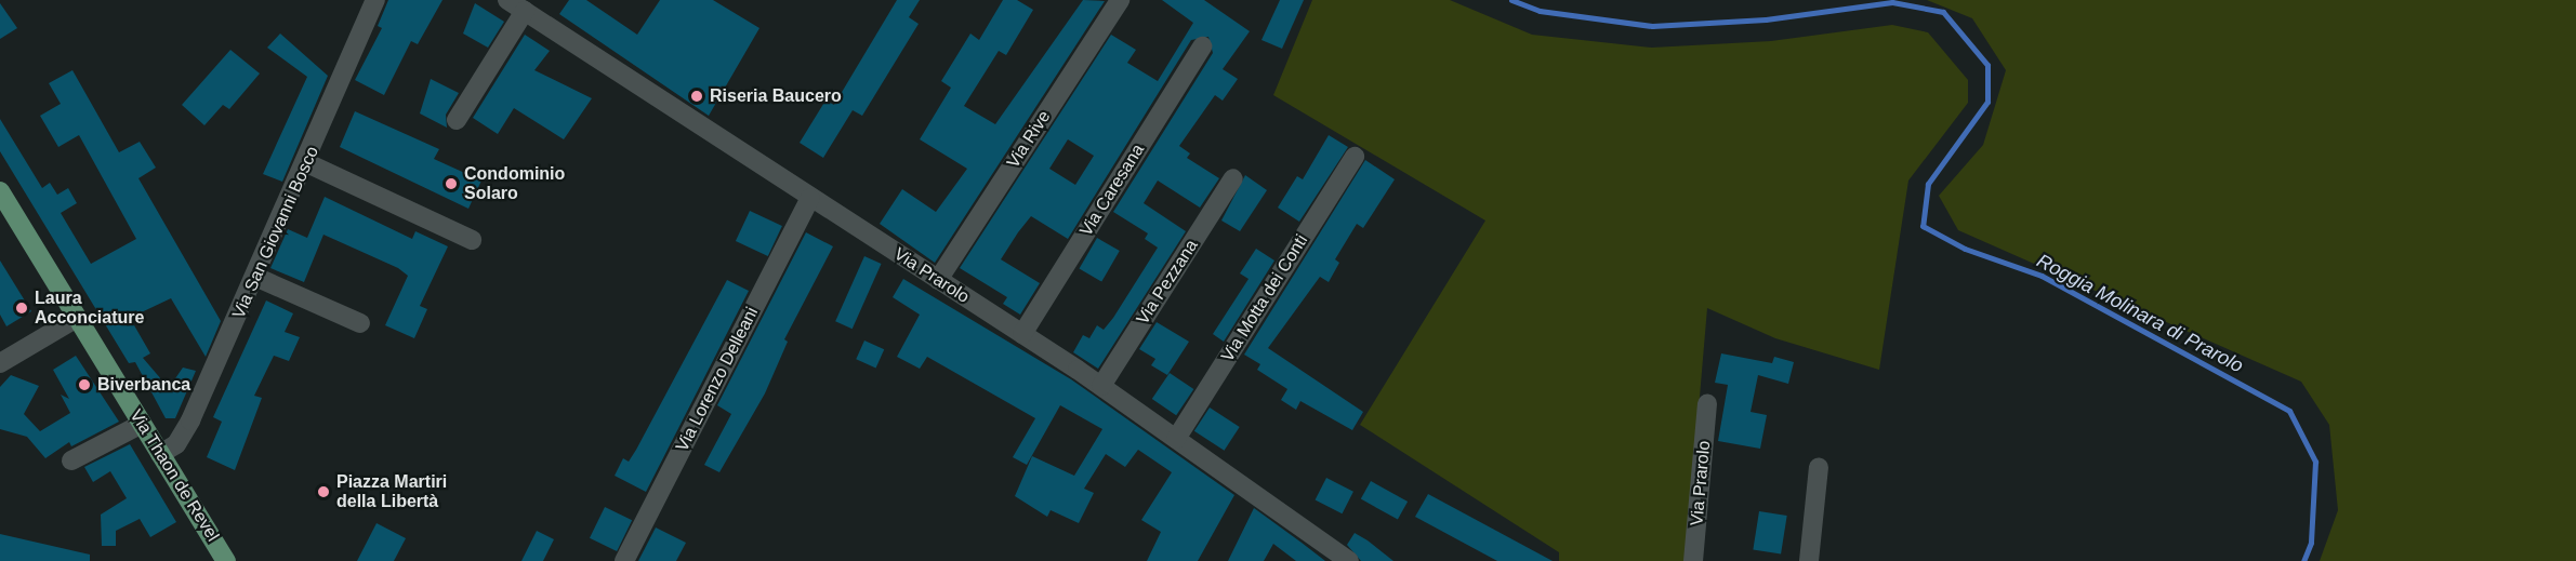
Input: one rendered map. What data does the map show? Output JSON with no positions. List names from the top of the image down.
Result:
{
  "streets": {
    "main road": ["Via Thaon de Revel"],
    "street": [
      "Via Rive",
      "Via Caresana",
      "Via San Giovanni Bosco",
      "Via Prarolo",
      "Via Pezzana",
      "Via Motta dei Conti",
      "Via Lorenzo Delleani"
    ]
  },
  "crossings": [
    ["Via Rive", "Via Prarolo"],
    ["Via Caresana", "Via Prarolo"],
    ["Via San Giovanni Bosco", "Via Thaon de Revel"],
    ["Via Prarolo", "Via Pezzana"],
    ["Via Prarolo", "Via Motta dei Conti"],
    ["Via Prarolo", "Via Lorenzo Delleani"]
  ],
  "water": ["Roggia Molinara di Prarolo"],
  "places": [
    "Riseria Baucero",
    "Condominio Solaro",
    "Laura Acconciature",
    "Biverbanca",
    "Piazza Martiri della Libertà"
  ]
}
